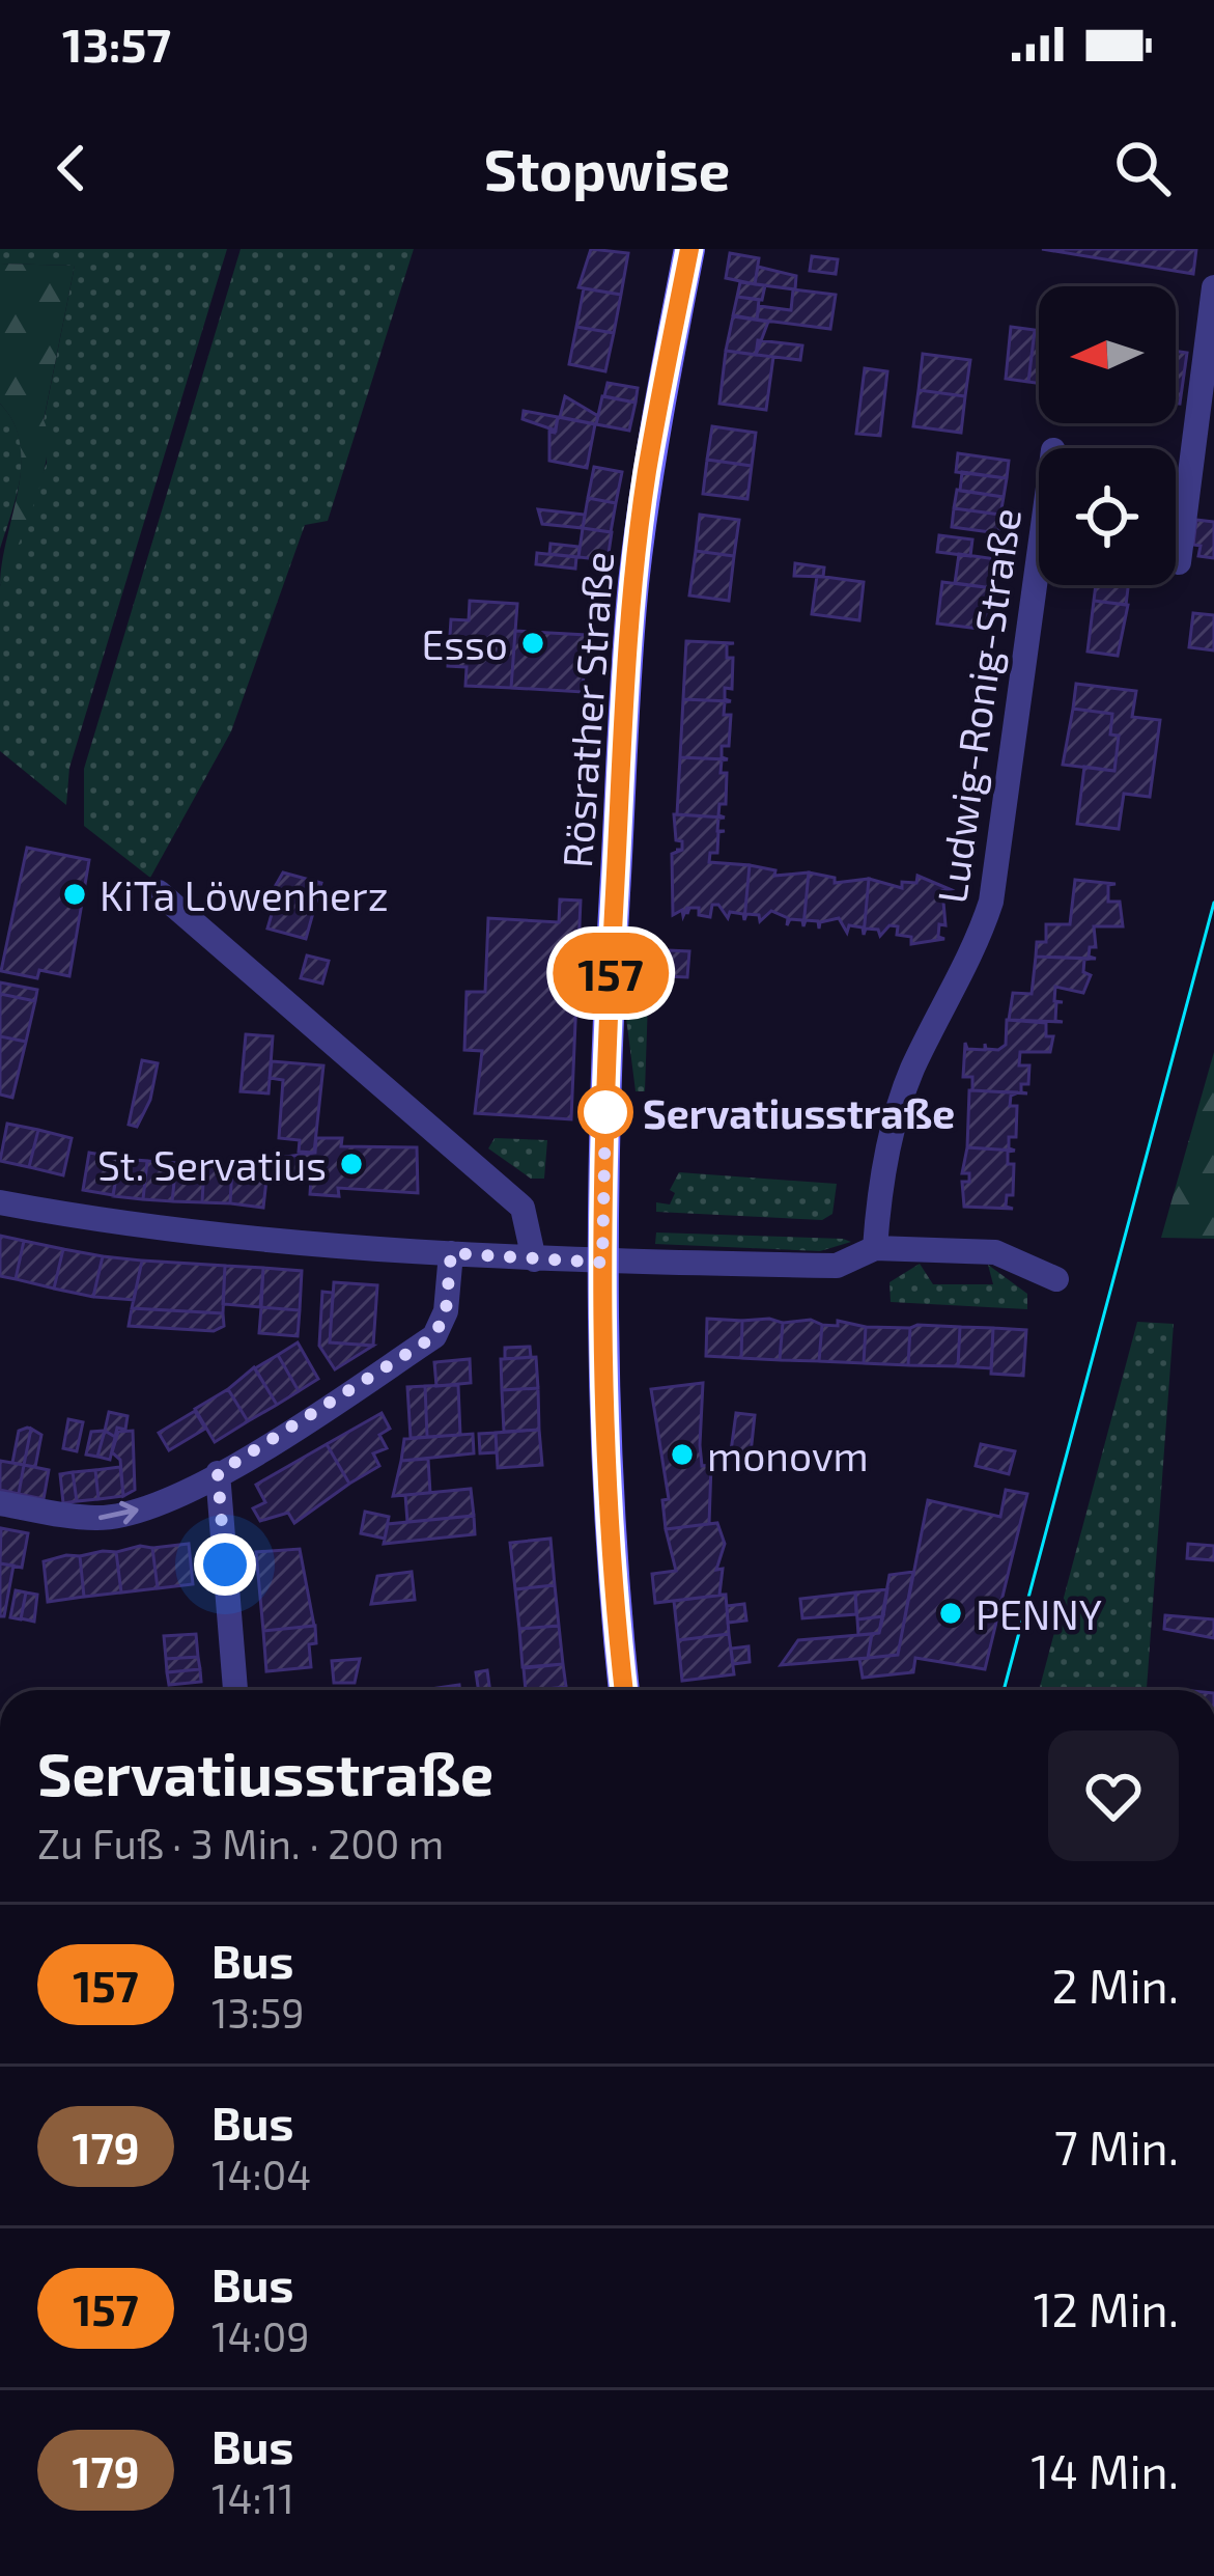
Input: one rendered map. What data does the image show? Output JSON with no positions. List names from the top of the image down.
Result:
{
  "streets": {
    "main road": ["Rösrather Straße"],
    "street": ["Ludwig-Ronig-Straße"]
  },
  "places": [
    "Esso",
    "KiTa Löwenherz",
    "Servatiusstraße",
    "St. Servatius",
    "monovm",
    "PENNY"
  ],
  "lines": ["bus line 157"],
  "north": "left",
  "page": {
    "status": "13:57",
    "header": "Stopwise",
    "on_map": "157",
    "heading": ["Servatiusstraße", "Zu Fuß · 3 Min. · 200 m"],
    "list": [
      {
        "mark": "157",
        "name": "Bus",
        "note": "13:59",
        "value": "2 Min."
      },
      {
        "mark": "179",
        "name": "Bus",
        "note": "14:04",
        "value": "7 Min."
      },
      {
        "mark": "157",
        "name": "Bus",
        "note": "14:09",
        "value": "12 Min."
      },
      {
        "mark": "179",
        "name": "Bus",
        "note": "14:11",
        "value": "14 Min."
      }
    ]
  }
}
